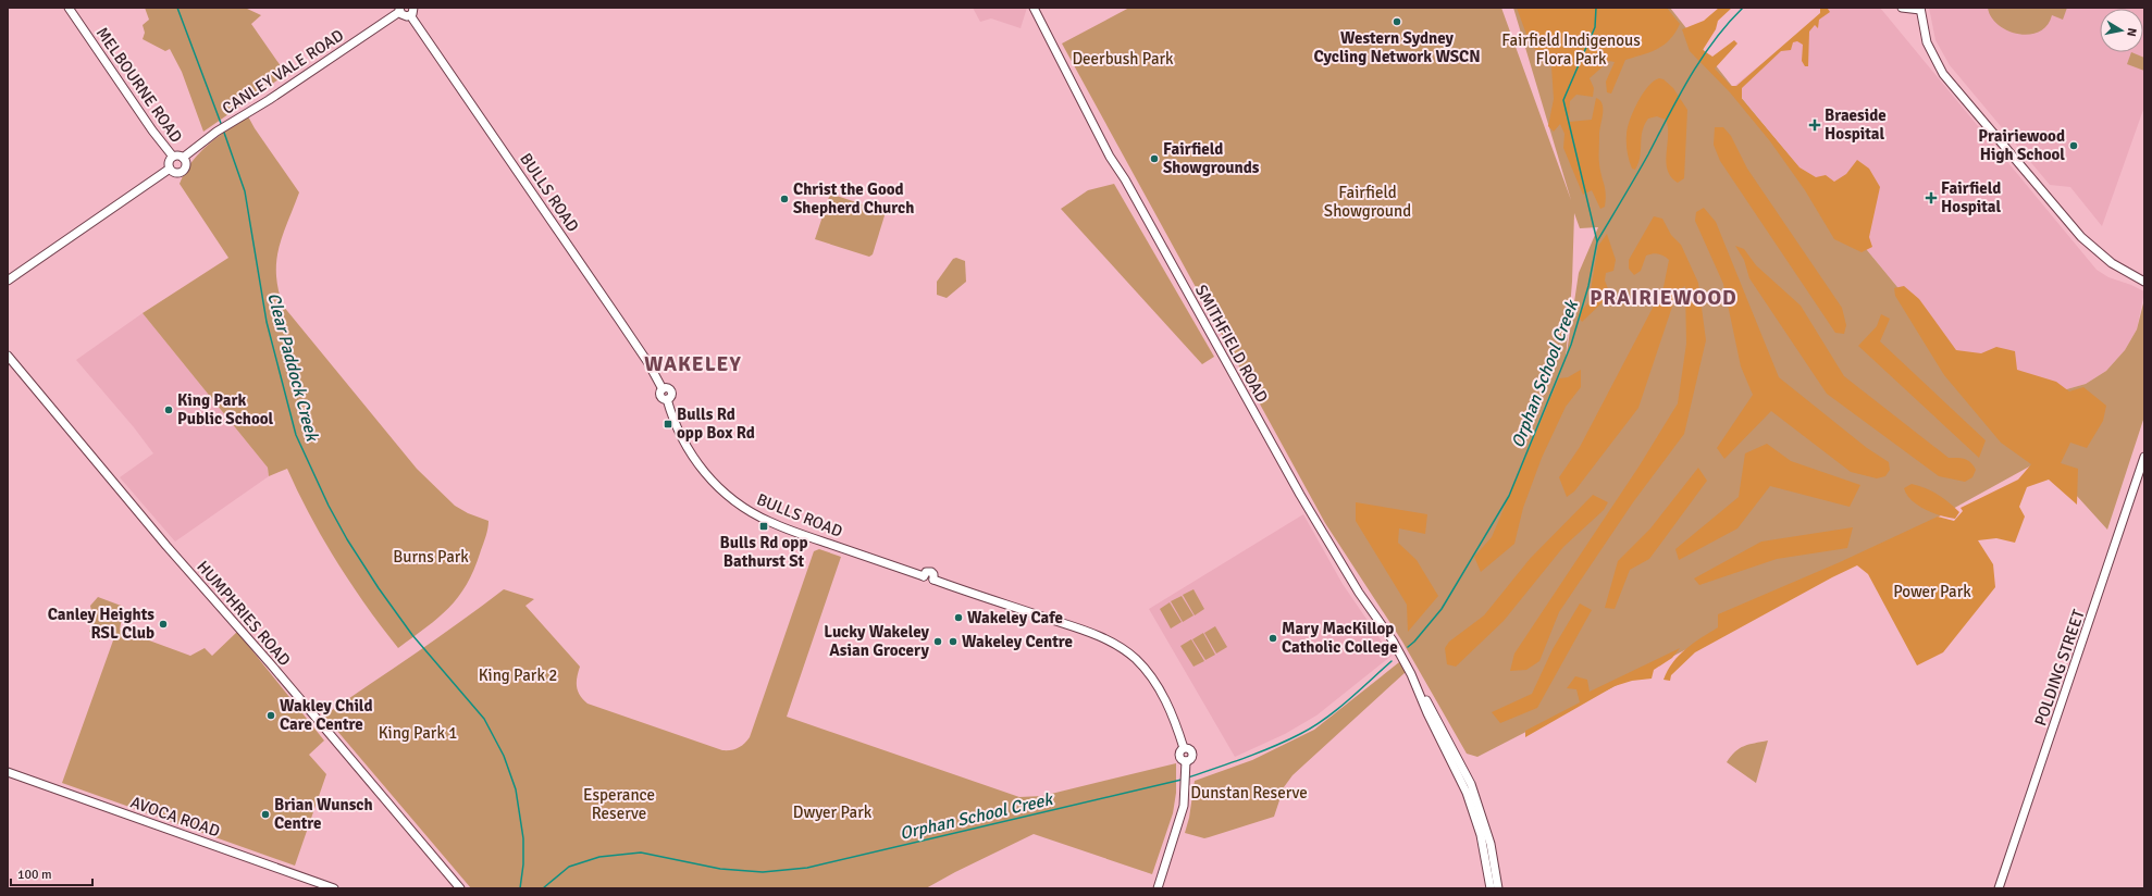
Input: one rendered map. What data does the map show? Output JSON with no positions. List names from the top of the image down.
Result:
{
  "streets": {
    "main road": [
      "CANLEY VALE ROAD",
      "MELBOURNE ROAD",
      "BULLS ROAD",
      "SMITHFIELD ROAD",
      "HUMPHRIES ROAD",
      "POLDING STREET",
      "AVOCA ROAD"
    ]
  },
  "crossings": [
    ["CANLEY VALE ROAD", "MELBOURNE ROAD"]
  ],
  "districts": ["PRAIRIEWOOD", "WAKELEY"],
  "water": ["Clear Paddock Creek", "Orphan School Creek"],
  "parks": [
    "Fairfield Indigenous Flora Park",
    "Deerbush Park",
    "Fairfield Showground",
    "Burns Park",
    "Power Park",
    "King Park 2",
    "King Park 1",
    "Dunstan Reserve",
    "Esperance Reserve",
    "Dwyer Park"
  ],
  "places": {
    "other": [
      "Western Sydney Cycling Network WSCN",
      "Prairiewood High School",
      "Fairfield Showgrounds",
      "Christ the Good Shepherd Church",
      "King Park Public School",
      "Wakeley Cafe",
      "Canley Heights RSL Club",
      "Mary MacKillop Catholic College",
      "Lucky Wakeley Asian Grocery",
      "Wakeley Centre",
      "Wakley Child Care Centre",
      "Brian Wunsch Centre"
    ],
    "health": ["Braeside Hospital", "Fairfield Hospital"],
    "transit": ["Bulls Rd opp Box Rd", "Bulls Rd opp Bathurst St"]
  },
  "scale_bar": "100 m",
  "north": "right"
}
